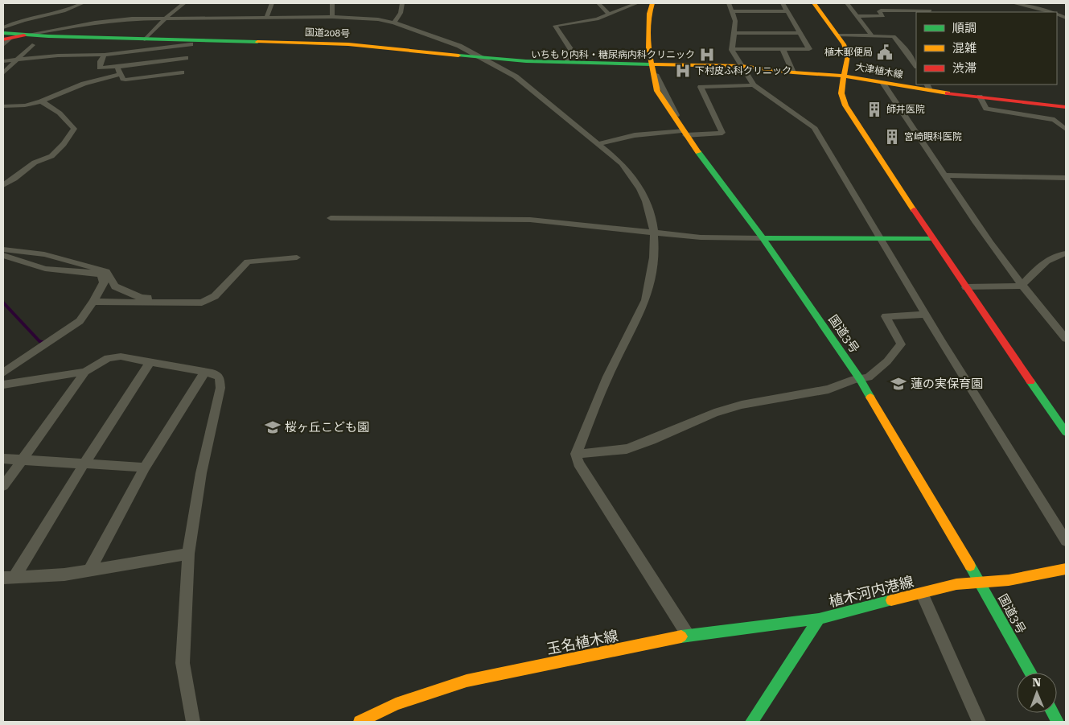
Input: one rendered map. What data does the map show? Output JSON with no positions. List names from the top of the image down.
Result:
{
  "streets": {
    "main road": [
      "国道208号",
      "大津植木線",
      "国道3号",
      "植木河内港線",
      "玉名植木線"
    ]
  },
  "crossings": [
    ["国道208号", "大津植木線"],
    ["国道208号", "国道3号"],
    ["国道3号", "植木河内港線"],
    ["植木河内港線", "玉名植木線"]
  ],
  "places": {
    "public building": ["植木郵便局"],
    "hospital": ["いちもり内科・糖尿病内科クリニック", "下村皮ふ科クリニック"],
    "building": ["師井医院", "宮崎眼科医院"],
    "school or university": ["蓮の実保育園", "桜ヶ丘こども園"]
  },
  "legend": ["順調", "混雑", "渋滞"],
  "north": "top"
}
